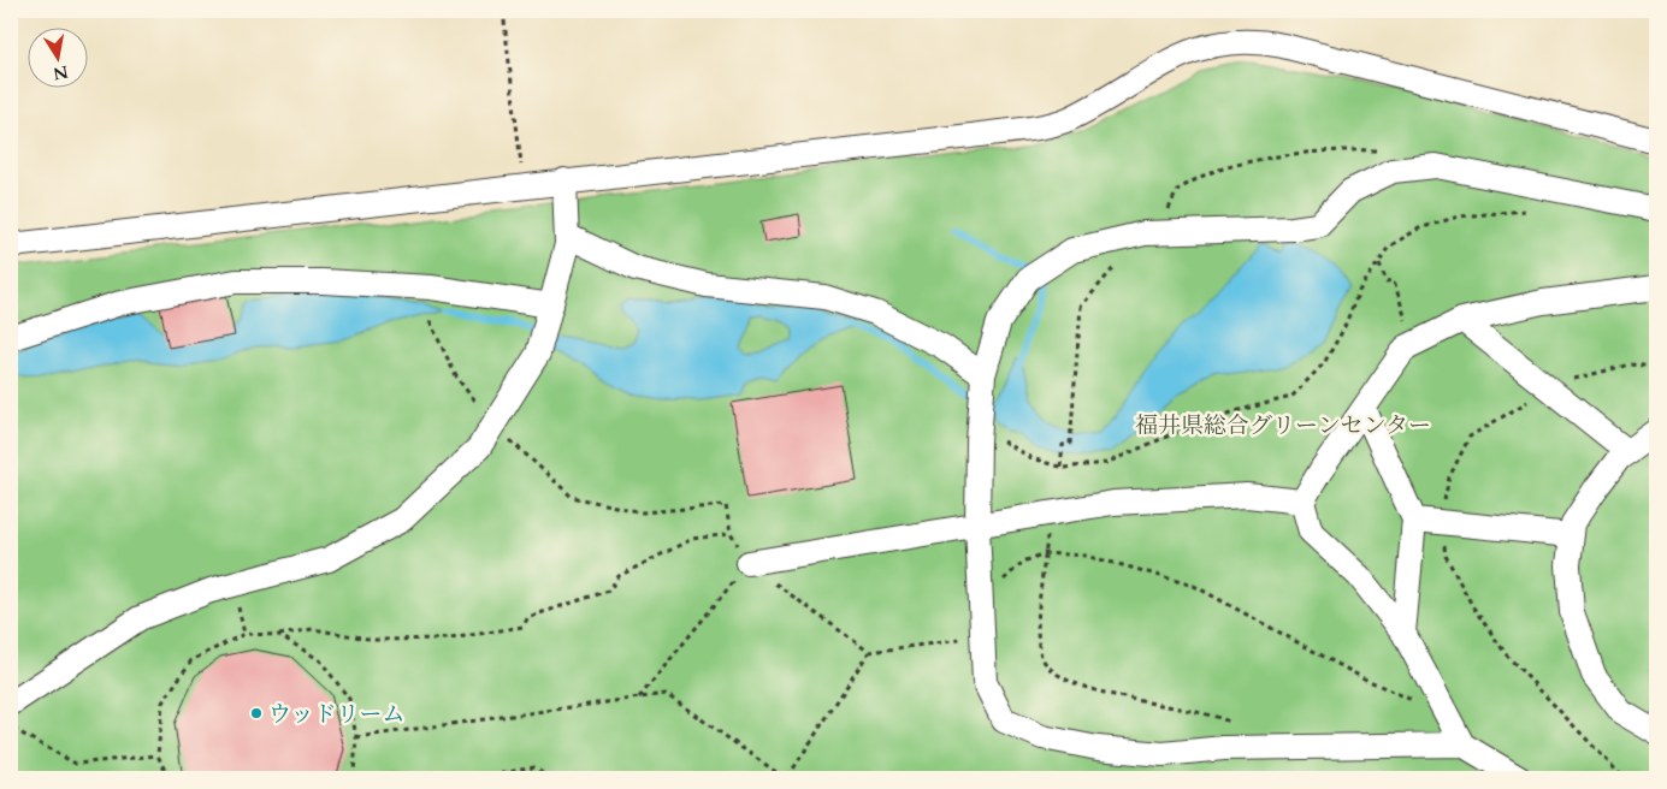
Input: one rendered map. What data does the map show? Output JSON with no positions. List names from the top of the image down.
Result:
{
  "parks": ["福井県総合グリーンセンター"],
  "places": ["ウッドリーム"],
  "north": "bottom"
}
